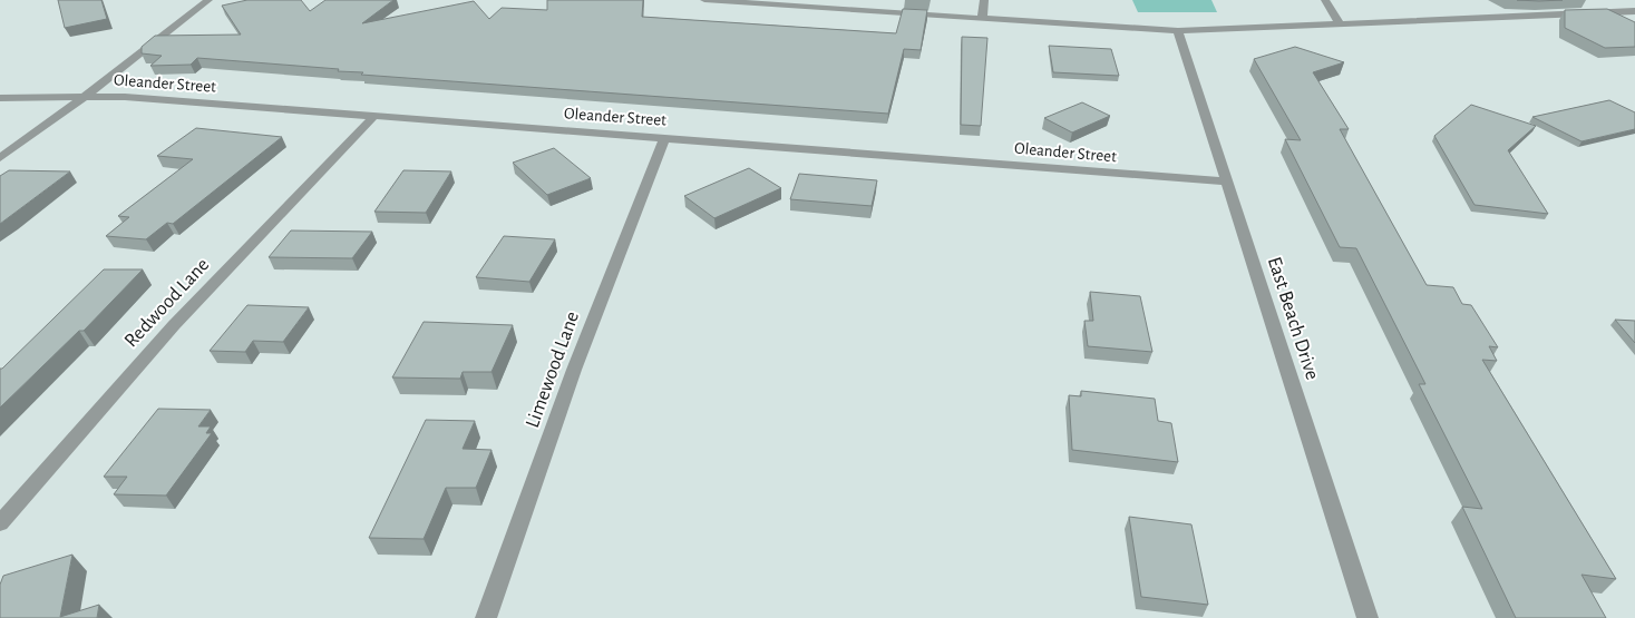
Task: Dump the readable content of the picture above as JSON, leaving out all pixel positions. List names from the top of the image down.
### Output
{
  "streets": {
    "street": [
      "Oleander Street",
      "Redwood Lane",
      "East Beach Drive",
      "Limewood Lane"
    ]
  },
  "crossings": [
    ["Oleander Street", "Redwood Lane"],
    ["Oleander Street", "East Beach Drive"],
    ["Oleander Street", "Limewood Lane"]
  ]
}
